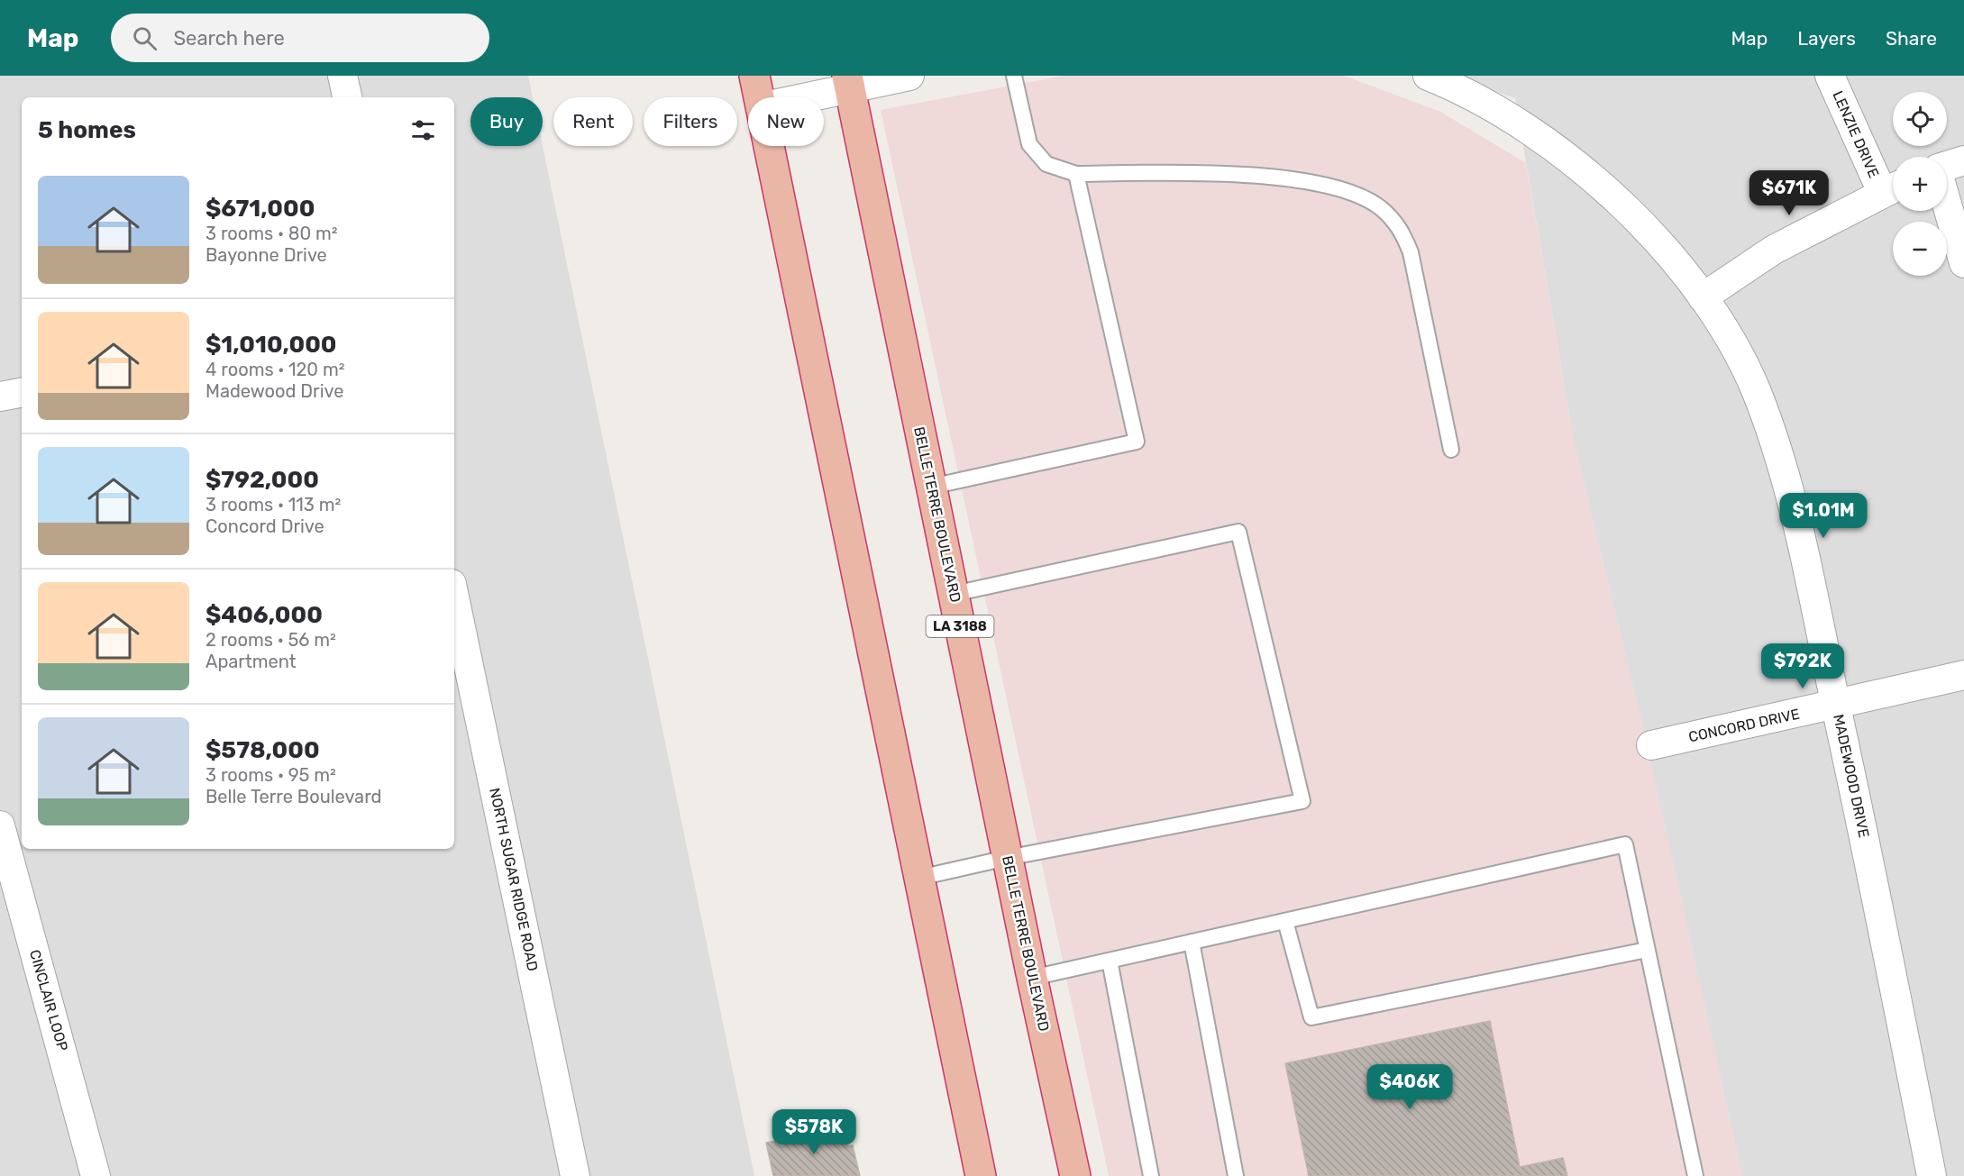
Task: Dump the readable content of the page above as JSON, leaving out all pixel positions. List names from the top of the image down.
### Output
{
  "streets": {
    "highway": ["BELLE TERRE BOULEVARD", "LA 3188"],
    "street": [
      "LENZIE DRIVE",
      "CONCORD DRIVE",
      "MADEWOOD DRIVE",
      "NORTH SUGAR RIDGE ROAD",
      "CINCLAIR LOOP"
    ]
  },
  "crossings": [
    ["CONCORD DRIVE", "MADEWOOD DRIVE"]
  ],
  "page": {
    "header": "Map",
    "search": "Search here",
    "nav": ["Map", "Layers", "Share"],
    "map_buttons": ["+", "−"],
    "chip": [
      "Buy",
      "Rent",
      "Filters",
      "New"
    ],
    "heading": "5 homes",
    "list": [
      {
        "name": "$671,000",
        "note": "3 rooms · 80 m² · Bayonne Drive"
      },
      {
        "name": "$1,010,000",
        "note": "4 rooms · 120 m² · Madewood Drive"
      },
      {
        "name": "$792,000",
        "note": "3 rooms · 113 m² · Concord Drive"
      },
      {
        "name": "$406,000",
        "note": "2 rooms · 56 m² · Apartment"
      },
      {
        "name": "$578,000",
        "note": "3 rooms · 95 m² · Belle Terre Boulevard"
      }
    ],
    "price": [
      "$671K",
      "$1.01M",
      "$792K",
      "$406K",
      "$578K"
    ]
  }
}
